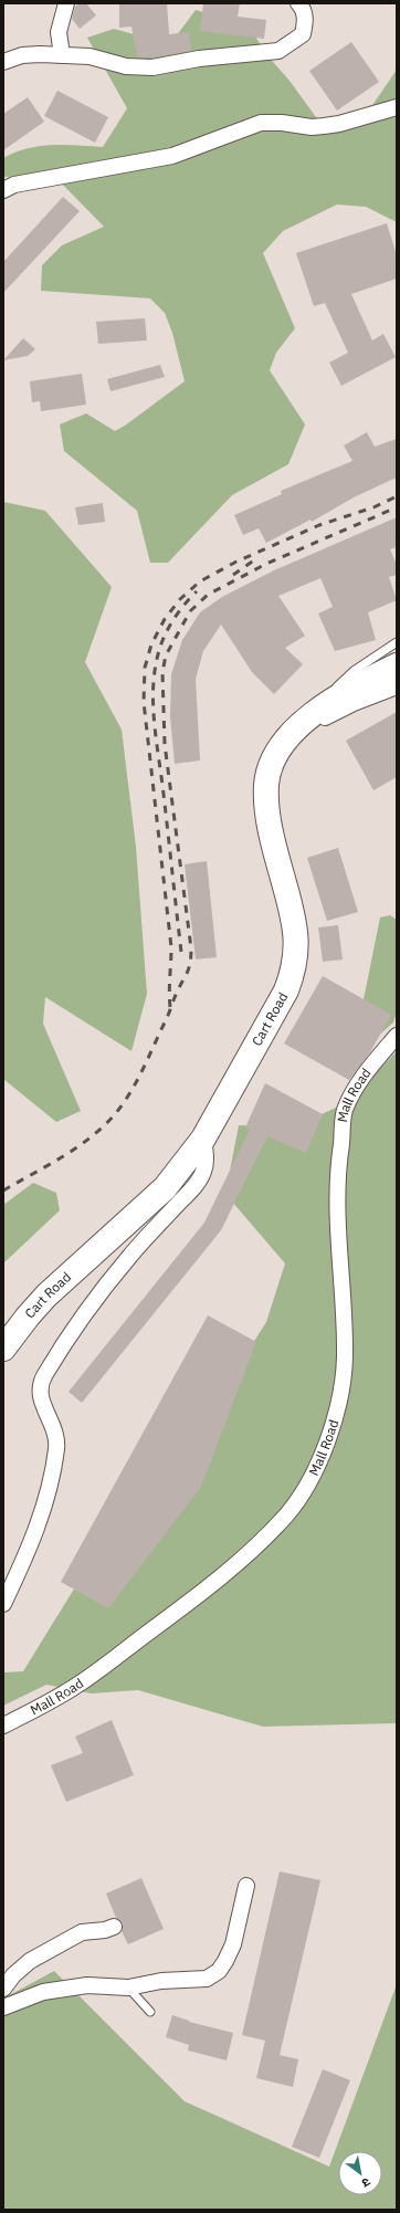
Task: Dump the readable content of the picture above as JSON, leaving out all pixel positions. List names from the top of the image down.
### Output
{
  "streets": {
    "main road": ["Cart Road"],
    "street": ["Mall Road"]
  },
  "north": "bottom right"
}
